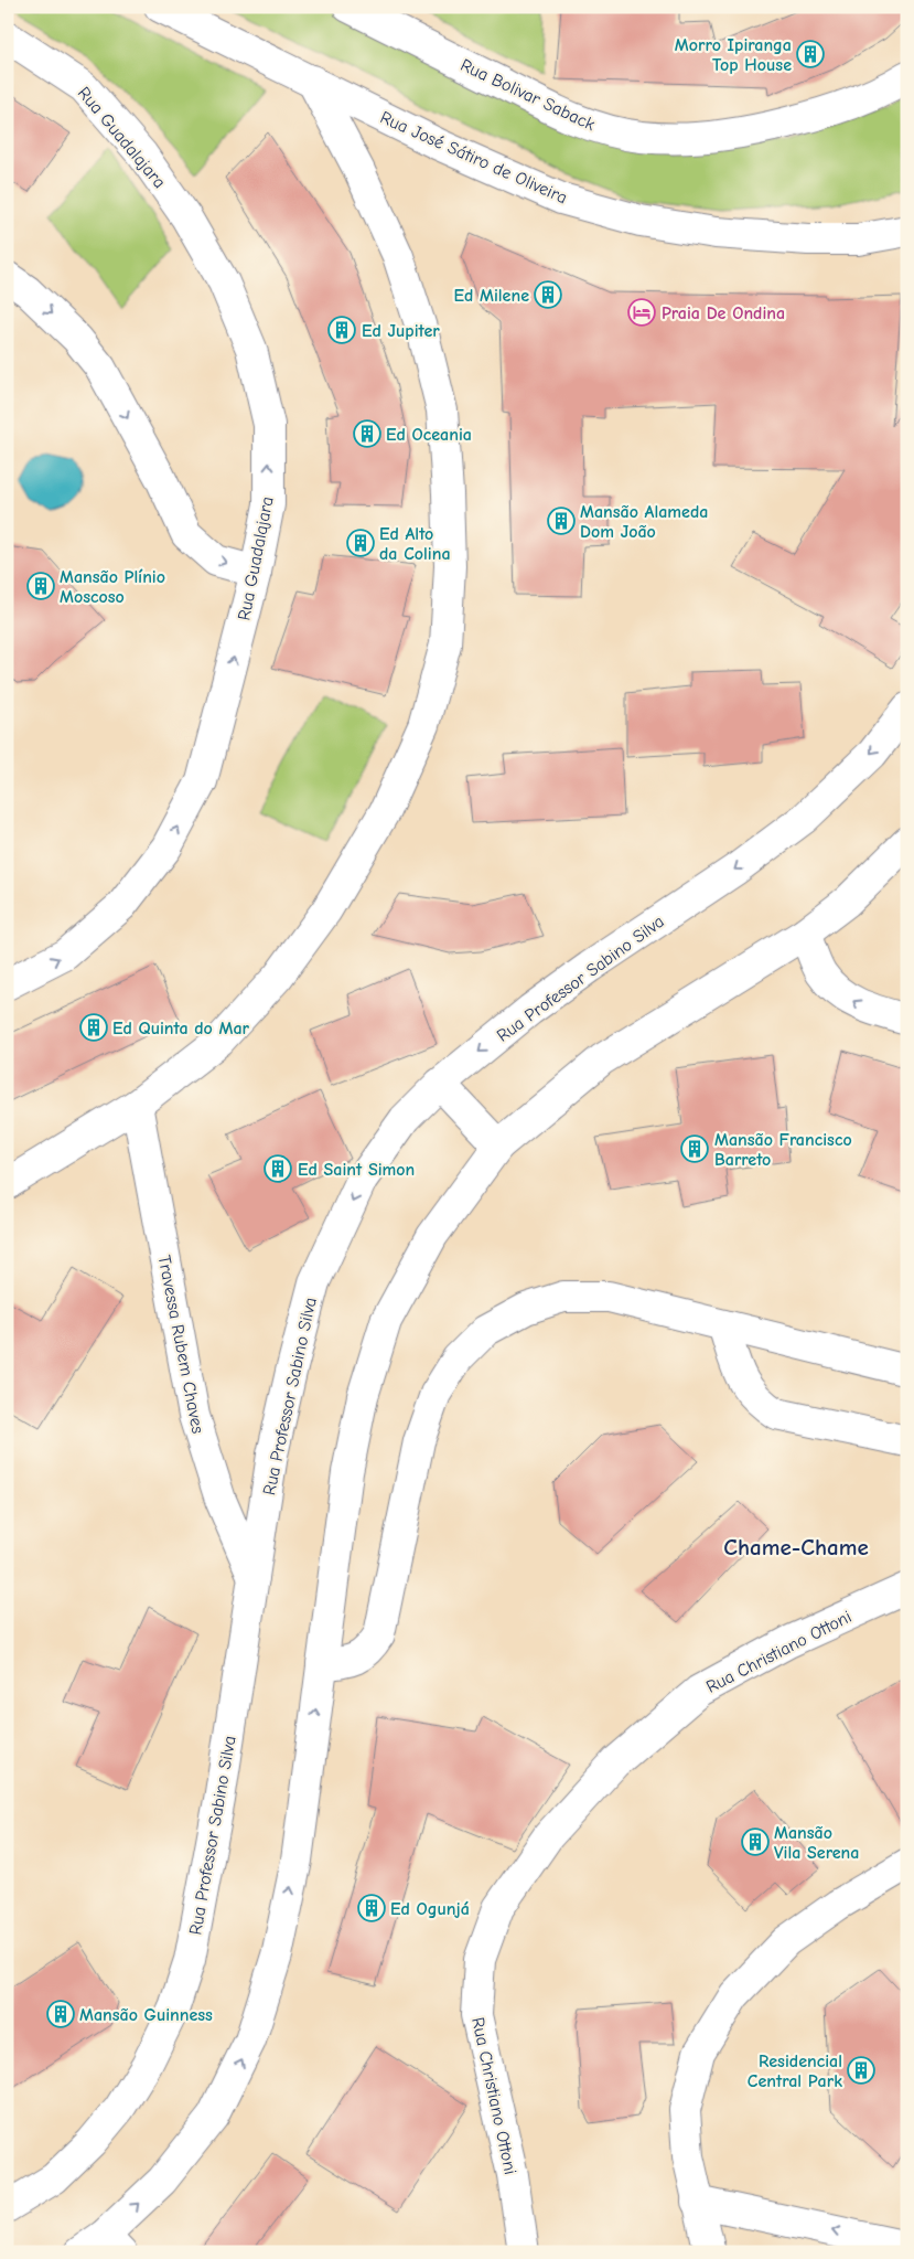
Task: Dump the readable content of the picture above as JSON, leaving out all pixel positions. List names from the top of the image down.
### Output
{
  "streets": {
    "street": [
      "Rua Bolivar Saback",
      "Rua Guadalajara",
      "Rua José Sátiro de Oliveira",
      "Rua Professor Sabino Silva",
      "Travessa Rubem Chaves",
      "Rua Christiano Ottoni"
    ]
  },
  "crossings": [
    ["Rua Professor Sabino Silva", "Travessa Rubem Chaves"]
  ],
  "one_way": ["Rua Guadalajara"],
  "districts": ["Chame-Chame"],
  "places": {
    "building": [
      "Morro Ipiranga Top House",
      "Ed Milene",
      "Ed Jupiter",
      "Ed Oceania",
      "Mansão Alameda Dom João",
      "Ed Alto da Colina",
      "Mansão Plínio Moscoso",
      "Ed Quinta do Mar",
      "Mansão Francisco Barreto",
      "Ed Saint Simon",
      "Mansão Vila Serena",
      "Ed Ogunjá",
      "Mansão Guinness",
      "Residencial Central Park"
    ],
    "hotel": ["Praia De Ondina"]
  }
}
